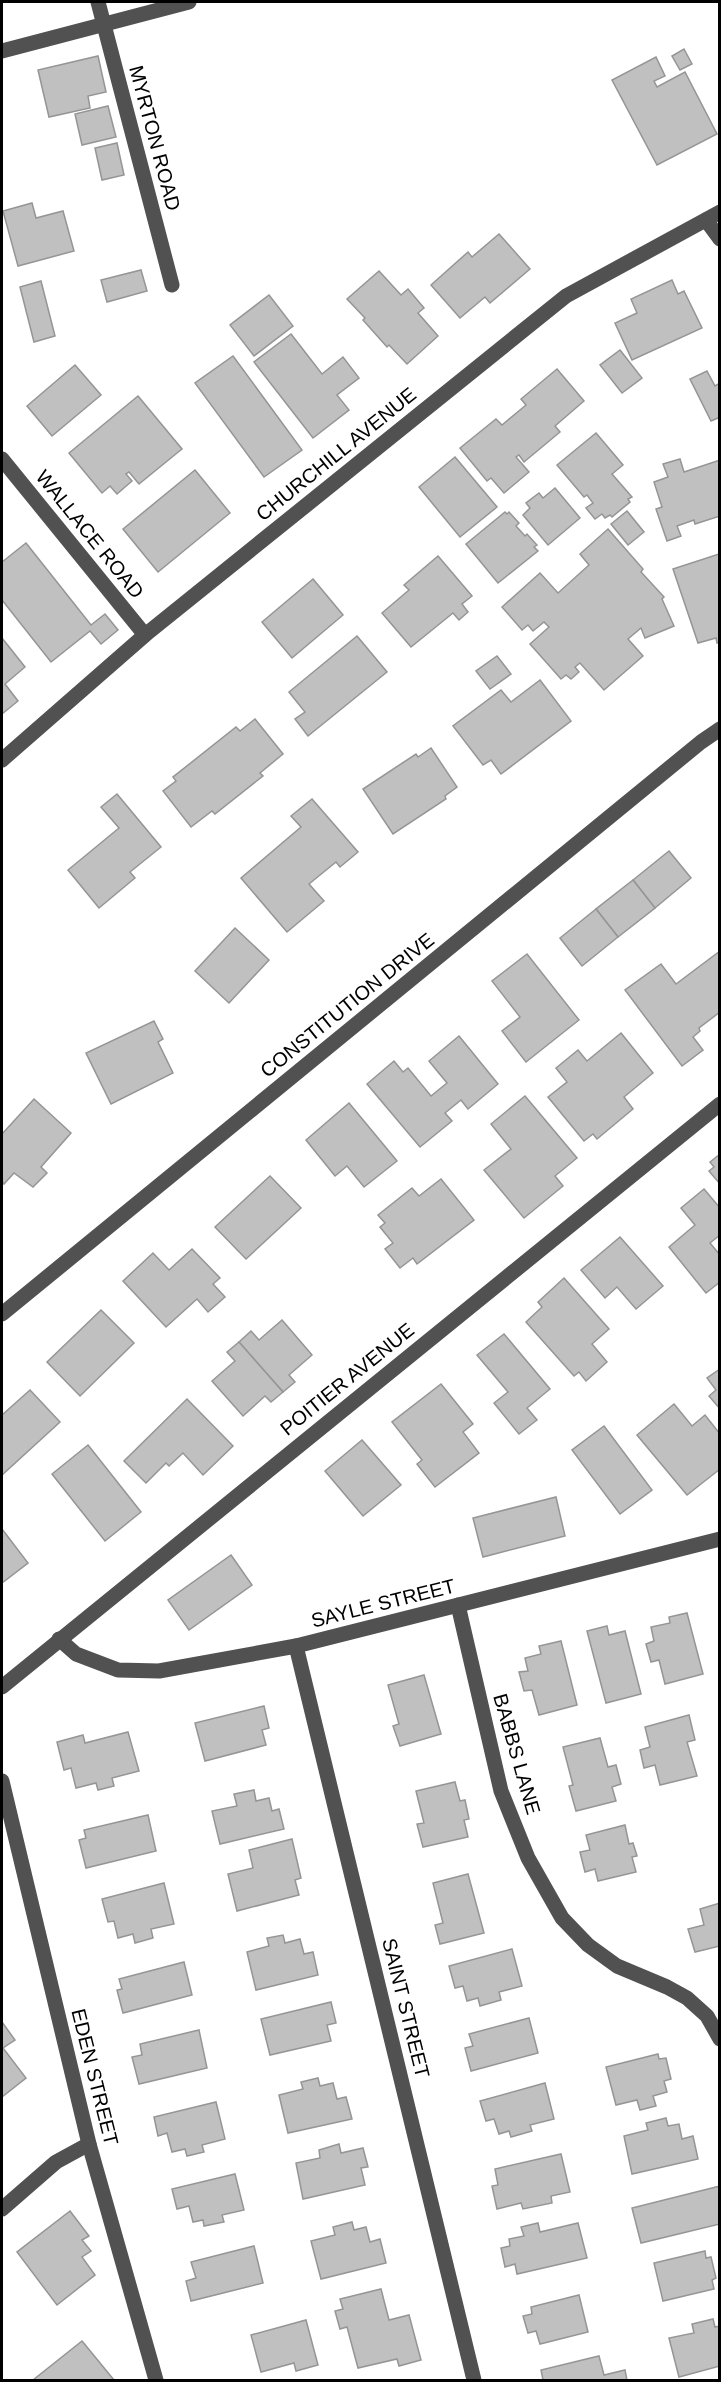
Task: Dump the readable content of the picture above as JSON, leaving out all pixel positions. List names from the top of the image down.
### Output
{
  "streets": {
    "street": [
      "MYRTON ROAD",
      "CHURCHILL AVENUE",
      "WALLACE ROAD",
      "CONSTITUTION DRIVE",
      "POITIER AVENUE",
      "SAYLE STREET",
      "BABBS LANE",
      "SAINT STREET",
      "EDEN STREET"
    ]
  },
  "crossings": [
    ["CHURCHILL AVENUE", "WALLACE ROAD"],
    ["POITIER AVENUE", "SAYLE STREET"],
    ["SAYLE STREET", "BABBS LANE"],
    ["SAYLE STREET", "SAINT STREET"]
  ]
}
